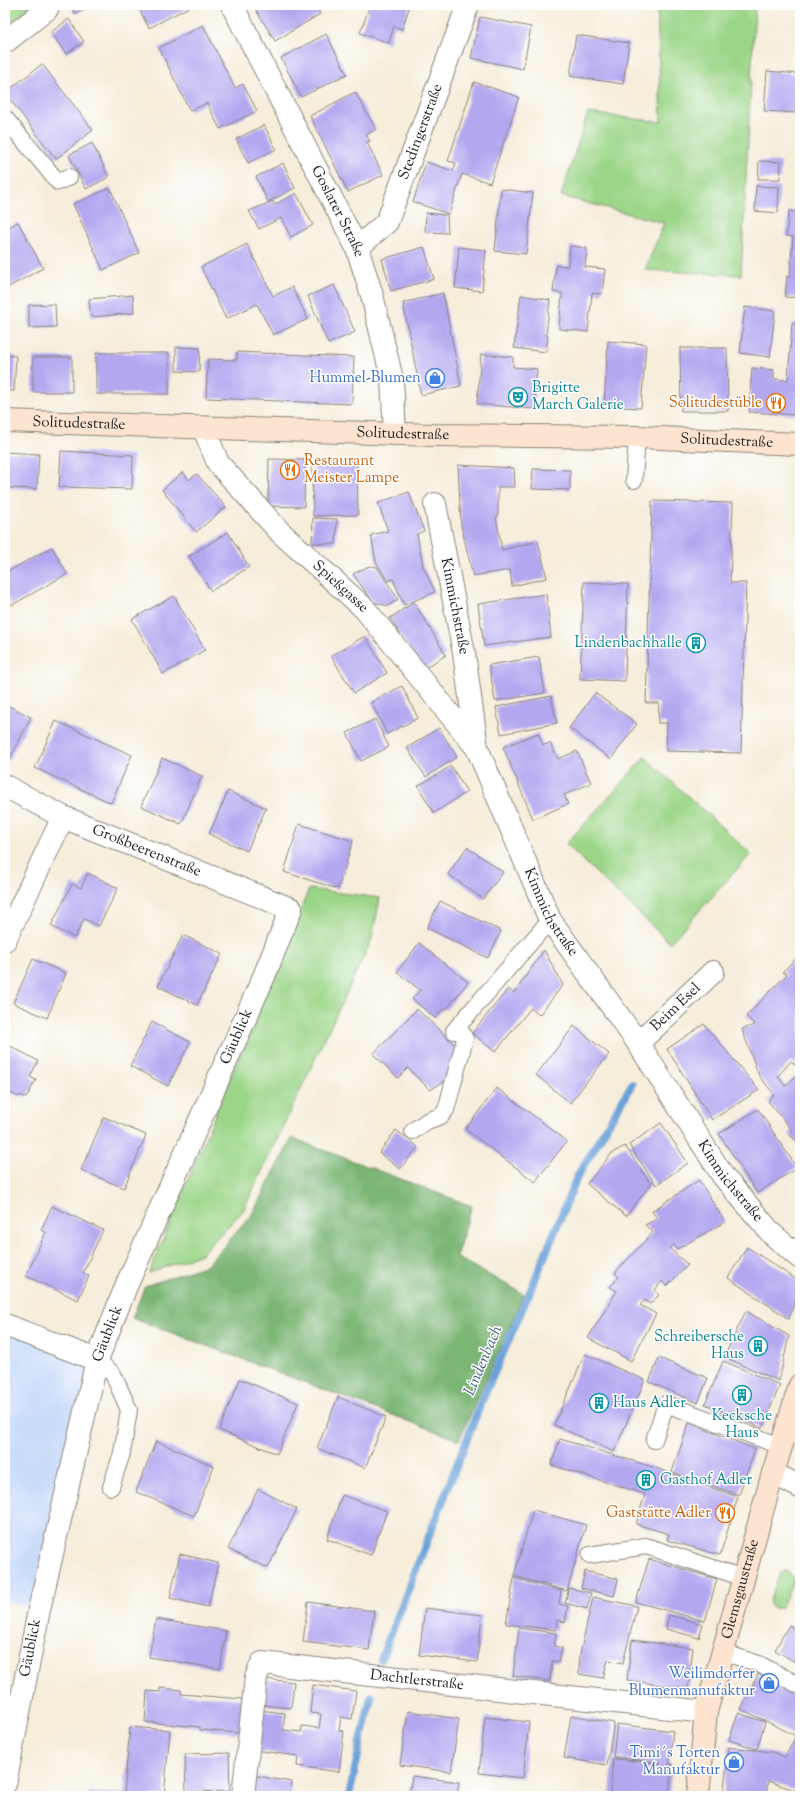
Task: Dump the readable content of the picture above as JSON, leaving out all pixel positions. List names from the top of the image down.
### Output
{
  "streets": {
    "main road": ["Solitudestraße", "Glemsgaustraße"],
    "street": [
      "Stedingerstraße",
      "Goslarer Straße",
      "Spießgasse",
      "Kimmichstraße",
      "Großbeerenstraße",
      "Beim Esel",
      "Gäublick",
      "Dachtlerstraße"
    ]
  },
  "crossings": [
    ["Stedingerstraße", "Goslarer Straße"],
    ["Goslarer Straße", "Solitudestraße"],
    ["Solitudestraße", "Spießgasse"],
    ["Spießgasse", "Kimmichstraße"],
    ["Kimmichstraße", "Beim Esel"],
    ["Großbeerenstraße", "Gäublick"],
    ["Glemsgaustraße", "Dachtlerstraße"]
  ],
  "water": ["Lindenbach"],
  "places": {
    "shop": ["Hummel-Blumen", "Weilimdorfer Blumenmanufaktur", "Timi´s Torten Manufaktur"],
    "theatre": ["Brigitte March Galerie"],
    "restaurant": ["Solitudestüble", "Restaurant Meister Lampe", "Gaststätte Adler"],
    "building": [
      "Lindenbachhalle",
      "Schreibersche Haus",
      "Kecksche Haus",
      "Haus Adler",
      "Gasthof Adler"
    ]
  }
}
